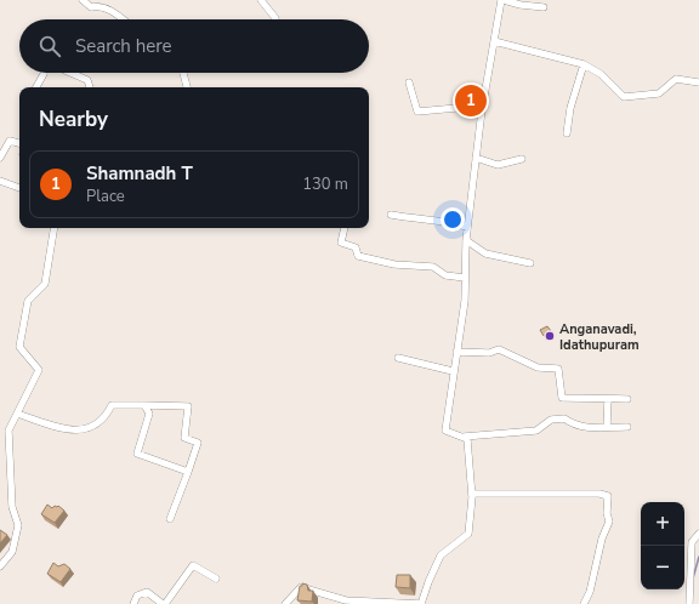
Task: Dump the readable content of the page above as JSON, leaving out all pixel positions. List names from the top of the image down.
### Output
{
  "places": ["Anganavadi, Idathupuram"],
  "page": {
    "search": "Search here",
    "pins": "1",
    "heading": "Nearby",
    "list": [
      {
        "mark": "1",
        "name": "Shamnadh T",
        "note": "Place",
        "value": "130 m"
      }
    ],
    "map_buttons": ["+", "−"]
  }
}
